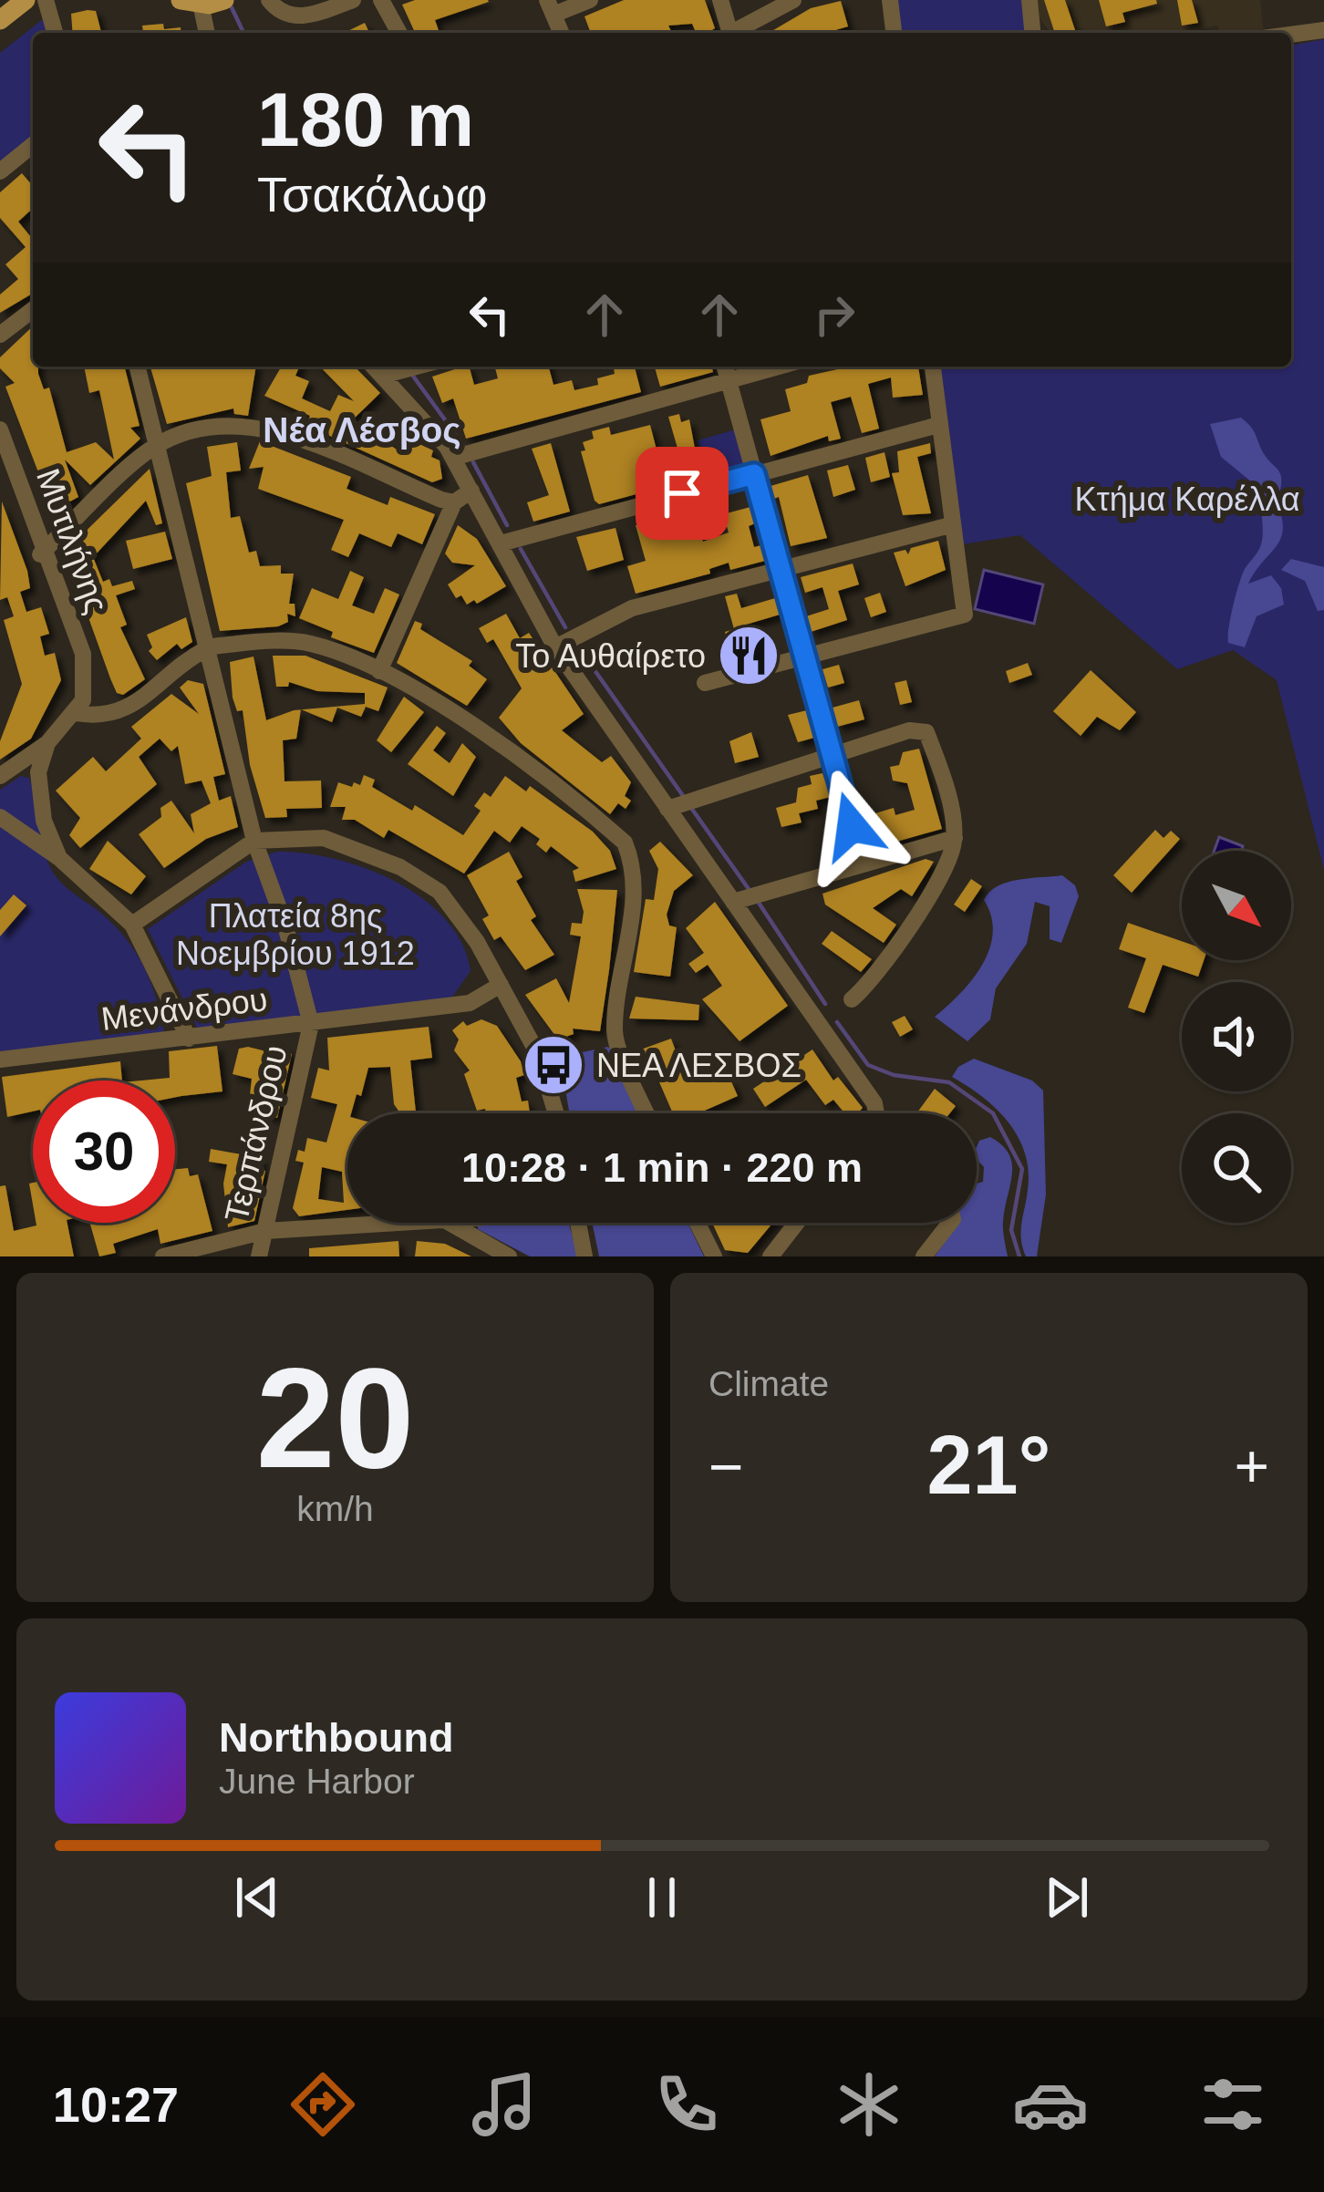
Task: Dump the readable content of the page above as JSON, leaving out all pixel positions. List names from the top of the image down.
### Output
{
  "streets": {
    "street": ["Μυτιλήνης", "Μενάνδρου", "Τερπάνδρου"]
  },
  "crossings": [
    ["Μενάνδρου", "Τερπάνδρου"]
  ],
  "districts": ["Νέα Λέσβος"],
  "parks": ["Κτήμα Καρέλλα", "Πλατεία 8ης Νοεμβρίου 1912"],
  "places": {
    "restaurant": ["Το Αυθαίρετο"],
    "bus stop": ["ΝΕΑ ΛΕΣΒΟΣ"]
  },
  "north": "bottom right",
  "page": {
    "turn": ["180 m", "Τσακάλωφ"],
    "limit": "30",
    "trip": "10:28 · 1 min · 220 m",
    "tile": [
      ["20", "km/h"],
      "Climate"
    ],
    "heat": ["−", "21°", "+"],
    "song": ["Northbound", "June Harbor"],
    "tabs": "10:27"
  }
}
